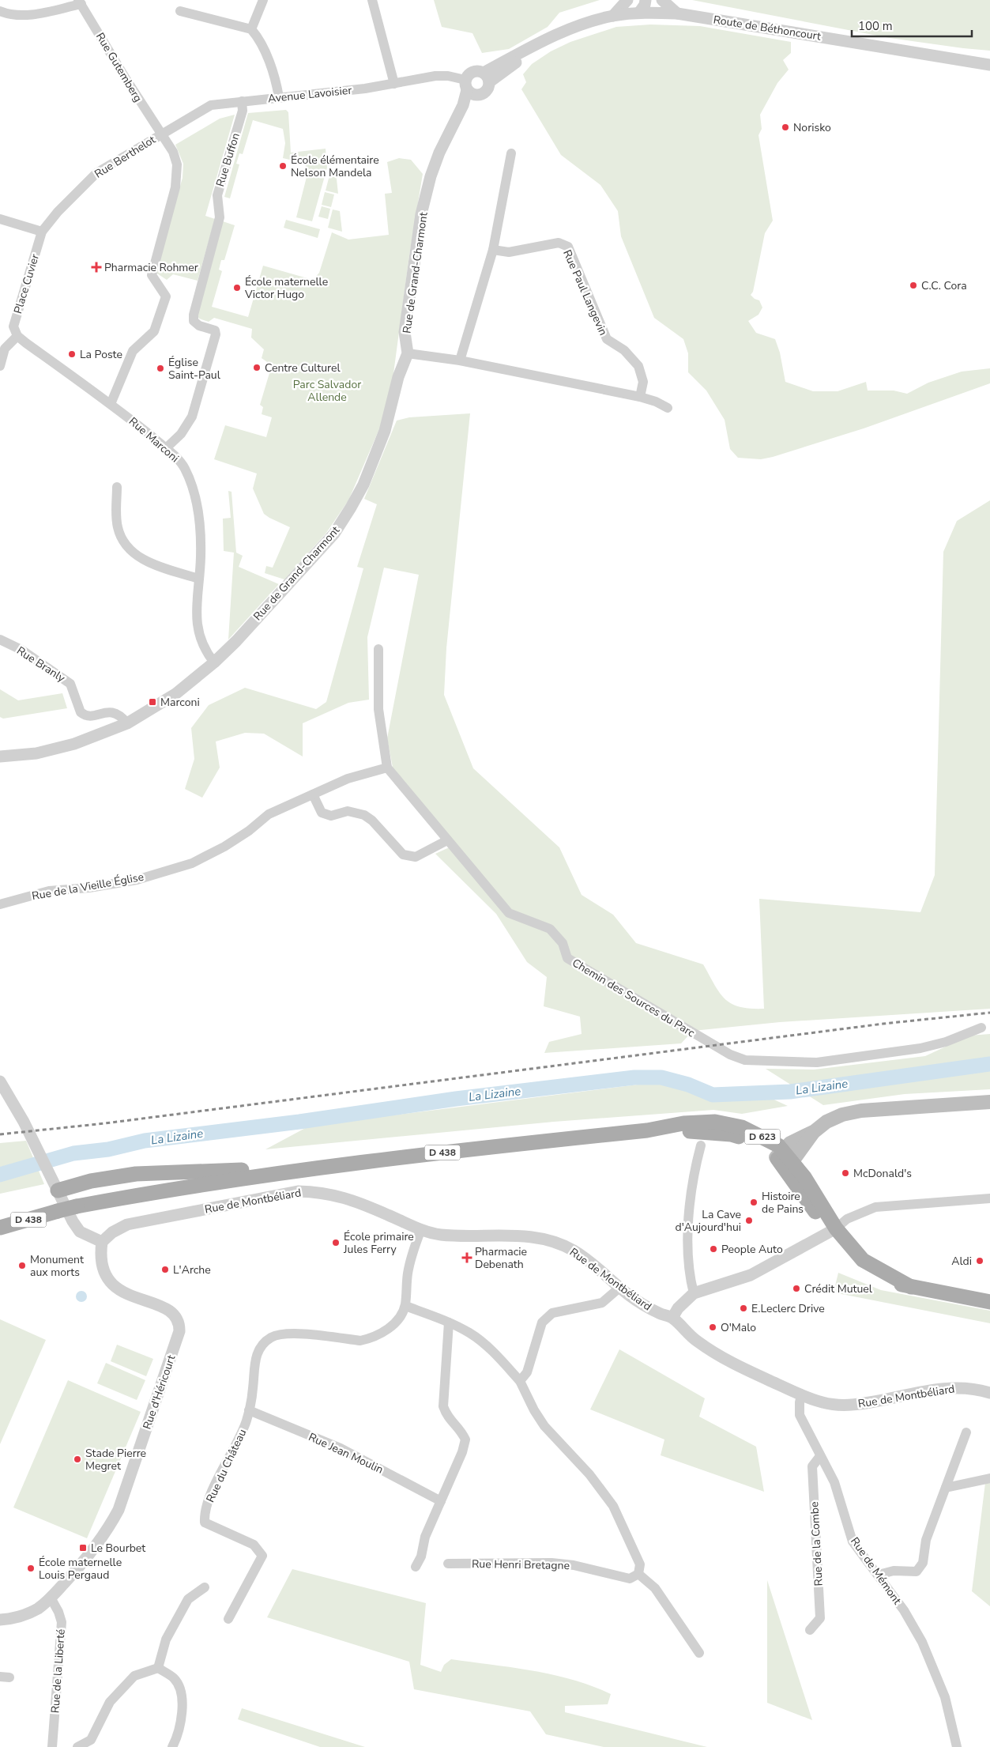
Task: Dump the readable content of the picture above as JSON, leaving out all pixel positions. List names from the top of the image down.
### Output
{
  "streets": {
    "main road": ["D 623", "D 438"],
    "street": [
      "Route de Béthoncourt",
      "Rue Gutemberg",
      "Avenue Lavoisier",
      "Rue Berthelot",
      "Rue Buffon",
      "Rue de Grand-Charmont",
      "Place Cuvier",
      "Rue Paul Langevin",
      "Rue Marconi",
      "Rue Branly",
      "Rue de la Vieille Église",
      "Chemin des Sources du Parc",
      "Rue de Montbéliard",
      "Rue d'Héricourt",
      "Rue Jean Moulin",
      "Rue du Château",
      "Rue de la Combe",
      "Rue Henri Bretagne",
      "Rue de Mémont",
      "Rue de la Liberté"
    ]
  },
  "crossings": [
    ["Route de Béthoncourt", "Avenue Lavoisier"],
    ["Route de Béthoncourt", "Rue de Grand-Charmont"],
    ["Rue Gutemberg", "Avenue Lavoisier"],
    ["Rue Gutemberg", "Rue Berthelot"],
    ["Rue Gutemberg", "Rue Marconi"],
    ["Avenue Lavoisier", "Rue Berthelot"],
    ["Avenue Lavoisier", "Rue Buffon"],
    ["Avenue Lavoisier", "Rue de Grand-Charmont"],
    ["Rue Berthelot", "Place Cuvier"],
    ["Rue Buffon", "Rue Marconi"],
    ["Rue de Grand-Charmont", "Rue Marconi"],
    ["Rue de Grand-Charmont", "Rue Branly"],
    ["Place Cuvier", "Rue Marconi"],
    ["Rue de la Vieille Église", "Chemin des Sources du Parc"],
    ["D 623", "D 438"],
    ["Rue de Montbéliard", "Rue d'Héricourt"],
    ["Rue de Montbéliard", "Rue du Château"],
    ["Rue de Montbéliard", "Rue de Mémont"],
    ["Rue d'Héricourt", "Rue de la Liberté"],
    ["Rue Jean Moulin", "Rue du Château"],
    ["Rue de la Combe", "Rue de Mémont"]
  ],
  "water": ["La Lizaine"],
  "parks": ["Parc Salvador Allende"],
  "places": {
    "other": [
      "Norisko",
      "École élémentaire Nelson Mandela",
      "C.C. Cora",
      "École maternelle Victor Hugo",
      "La Poste",
      "Centre Culturel",
      "Église Saint-Paul",
      "McDonald's",
      "Histoire de Pains",
      "La Cave d'Aujourd'hui",
      "École primaire Jules Ferry",
      "People Auto",
      "Aldi",
      "Monument aux morts",
      "L'Arche",
      "Crédit Mutuel",
      "E.Leclerc Drive",
      "O'Malo",
      "Stade Pierre Megret",
      "École maternelle Louis Pergaud"
    ],
    "health": ["Pharmacie Rohmer", "Pharmacie Debenath"],
    "transit": ["Marconi", "Le Bourbet"]
  },
  "scale_bar": "100 m"
}
